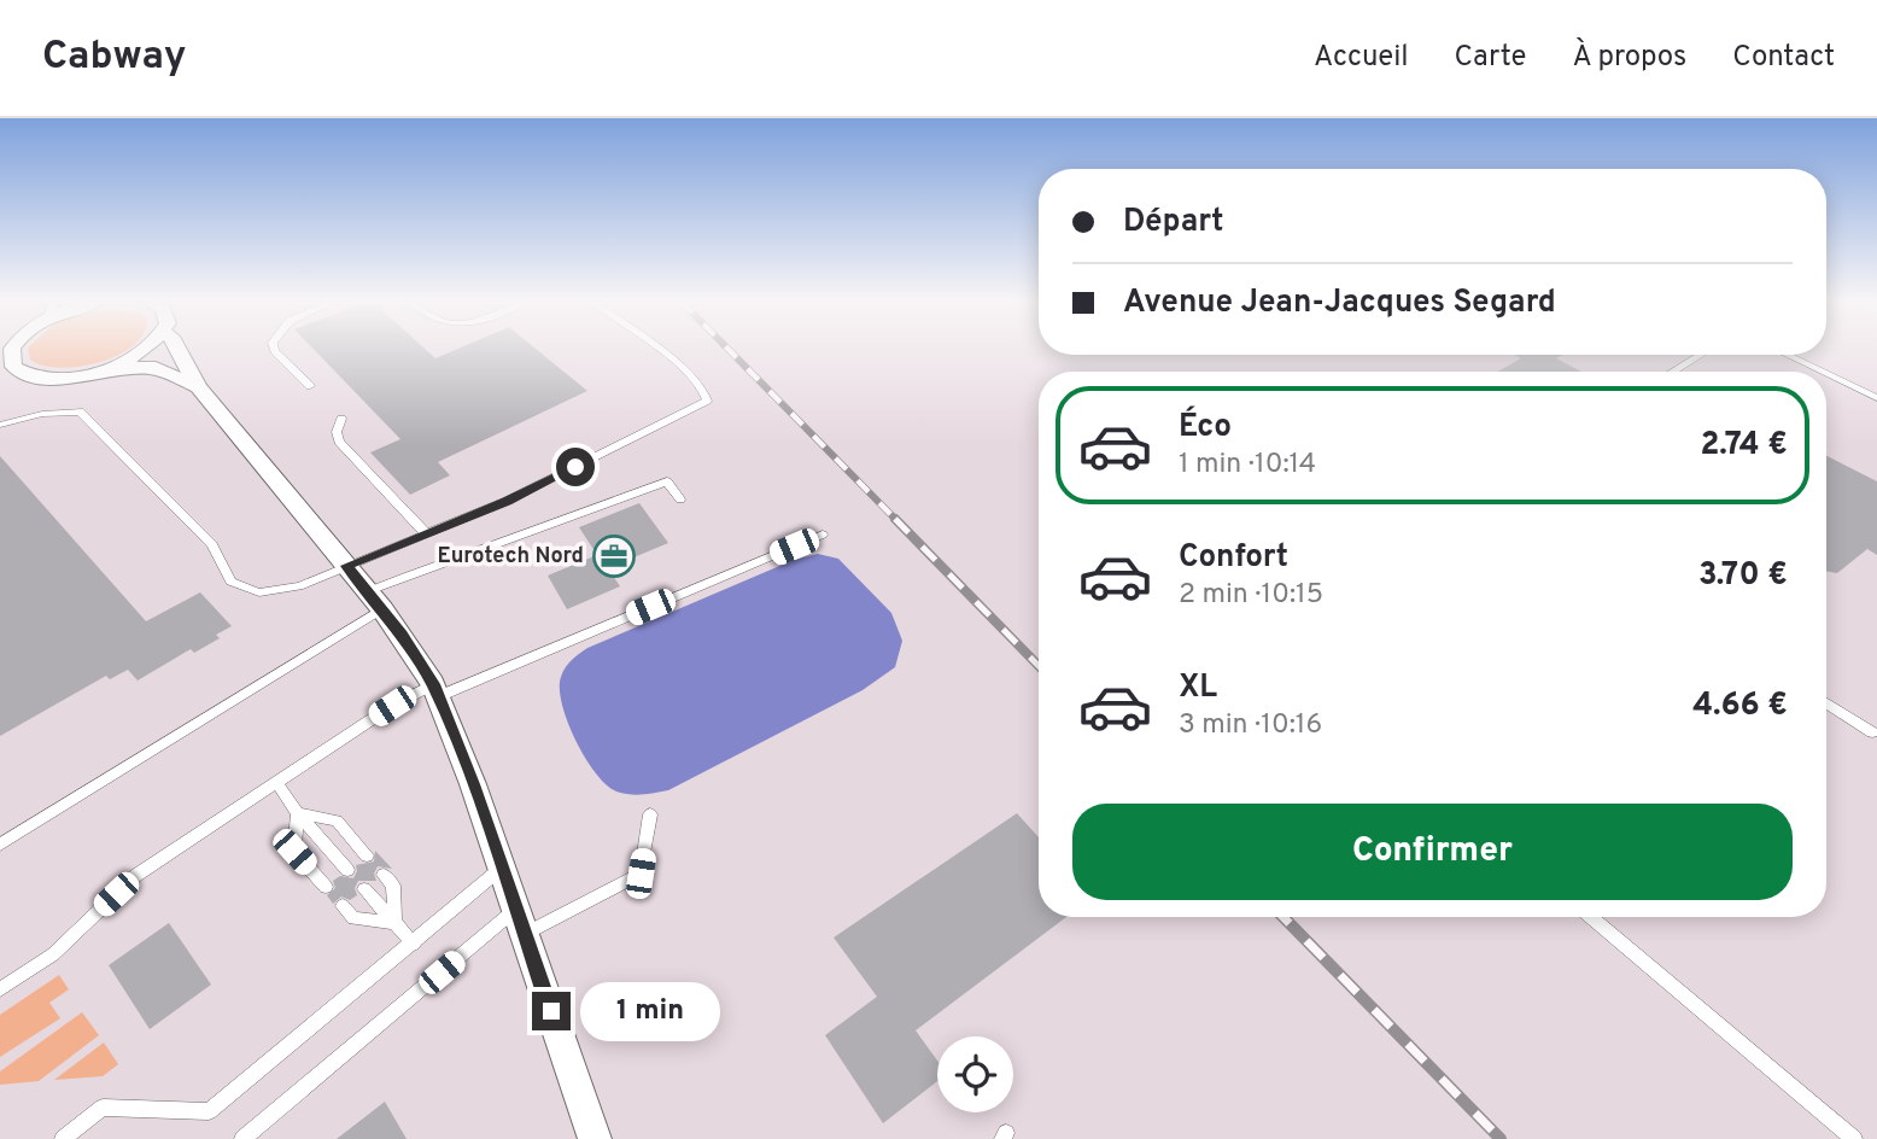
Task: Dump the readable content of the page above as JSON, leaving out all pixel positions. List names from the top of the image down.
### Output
{
  "places": {
    "office": ["Eurotech Nord"]
  },
  "page": {
    "header": "Cabway",
    "nav": [
      "Accueil",
      "Carte",
      "À propos",
      "Contact"
    ],
    "banner": ["Départ", "Avenue Jean-Jacques Segard"],
    "list": [
      {
        "name": "Éco",
        "note": "1 min · 10:14",
        "value": "2.74 €"
      },
      {
        "name": "Confort",
        "note": "2 min · 10:15",
        "value": "3.70 €"
      },
      {
        "name": "XL",
        "note": "3 min · 10:16",
        "value": "4.66 €"
      }
    ],
    "buttons": "Confirmer",
    "bubble": "1 min"
  }
}
